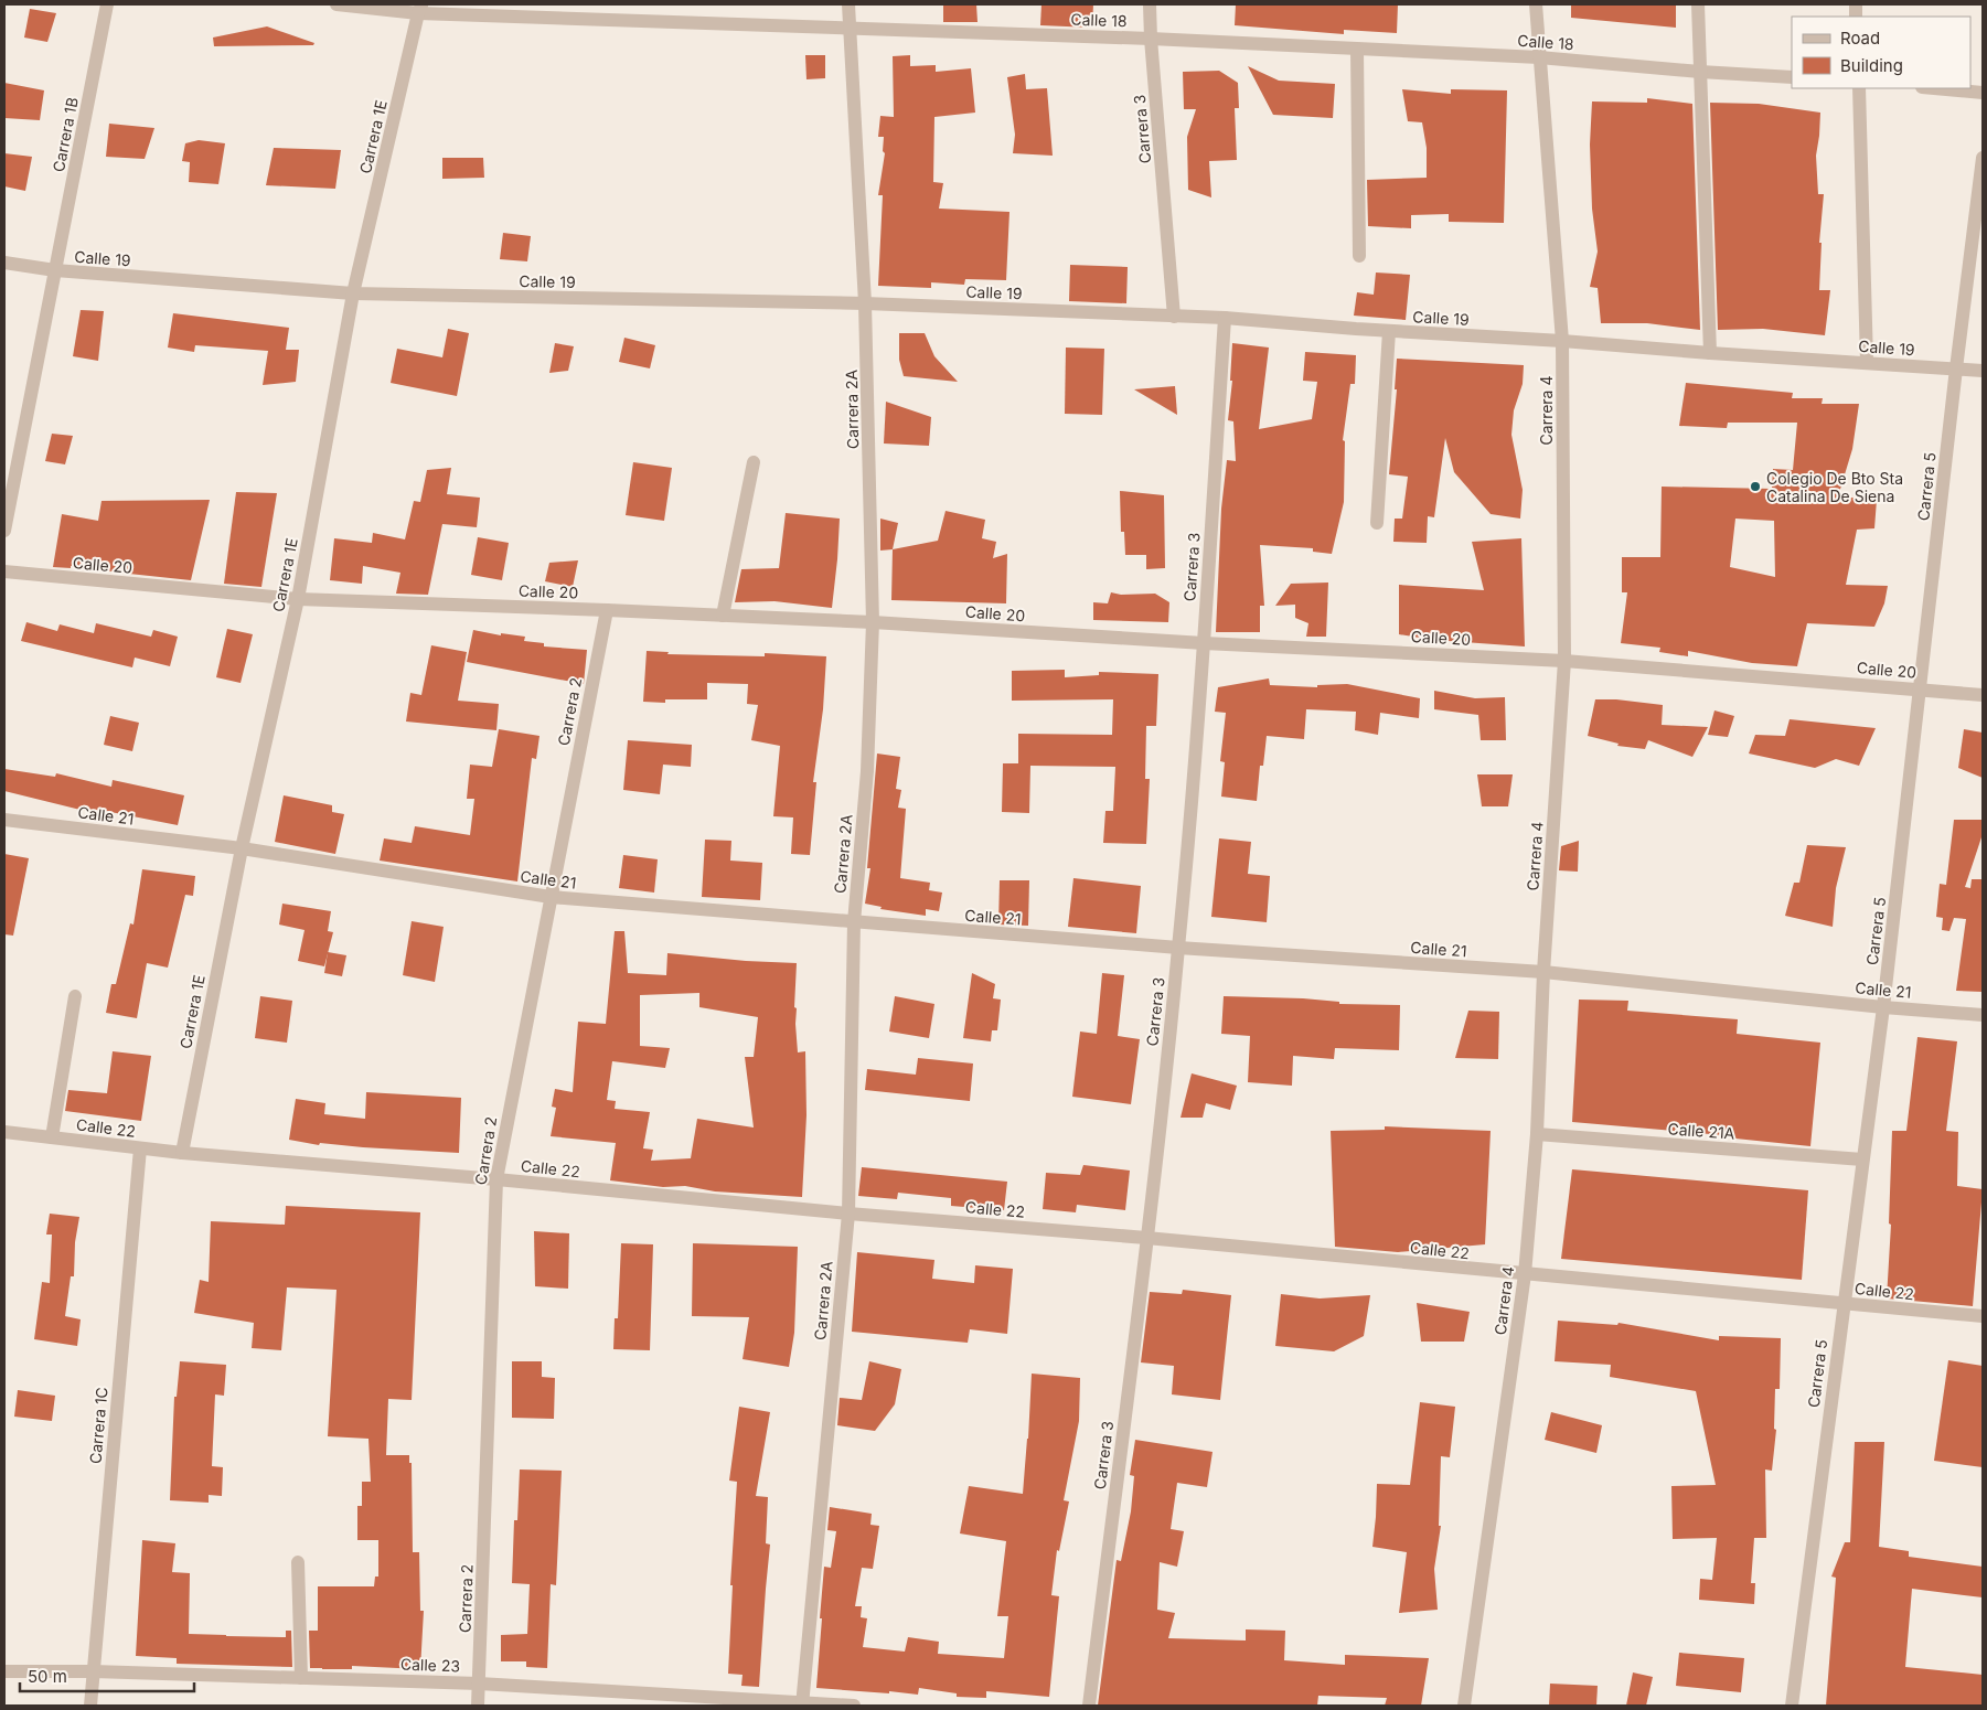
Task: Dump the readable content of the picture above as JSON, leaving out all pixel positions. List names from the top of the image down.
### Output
{
  "streets": {
    "street": [
      "Calle 18",
      "Carrera 3",
      "Carrera 1B",
      "Carrera 1E",
      "Calle 19",
      "Carrera 2A",
      "Carrera 4",
      "Carrera 5",
      "Calle 20",
      "Carrera 2",
      "Calle 21",
      "Calle 22",
      "Calle 21A",
      "Carrera 1C",
      "Calle 23"
    ]
  },
  "crossings": [
    ["Calle 18", "Carrera 3"],
    ["Calle 18", "Carrera 1E"],
    ["Calle 18", "Carrera 2A"],
    ["Calle 18", "Carrera 4"],
    ["Carrera 3", "Calle 19"],
    ["Carrera 3", "Calle 20"],
    ["Carrera 3", "Calle 21"],
    ["Carrera 3", "Calle 22"],
    ["Carrera 1B", "Calle 19"],
    ["Carrera 1E", "Calle 19"],
    ["Carrera 1E", "Calle 20"],
    ["Carrera 1E", "Calle 21"],
    ["Carrera 1E", "Calle 22"],
    ["Calle 19", "Carrera 2A"],
    ["Calle 19", "Carrera 4"],
    ["Calle 19", "Carrera 5"],
    ["Carrera 2A", "Calle 20"],
    ["Carrera 2A", "Calle 21"],
    ["Carrera 2A", "Calle 22"],
    ["Carrera 2A", "Calle 23"],
    ["Carrera 4", "Calle 20"],
    ["Carrera 4", "Calle 21"],
    ["Carrera 4", "Calle 22"],
    ["Carrera 4", "Calle 21A"],
    ["Carrera 5", "Calle 20"],
    ["Carrera 5", "Calle 21"],
    ["Carrera 5", "Calle 22"],
    ["Carrera 5", "Calle 21A"],
    ["Calle 20", "Carrera 2"],
    ["Carrera 2", "Calle 21"],
    ["Carrera 2", "Calle 22"],
    ["Carrera 2", "Calle 23"],
    ["Calle 22", "Carrera 1C"],
    ["Carrera 1C", "Calle 23"]
  ],
  "places": ["Colegio De Bto Sta Catalina De Siena"],
  "legend": ["Road", "Building"],
  "scale_bar": "50 m"
}
